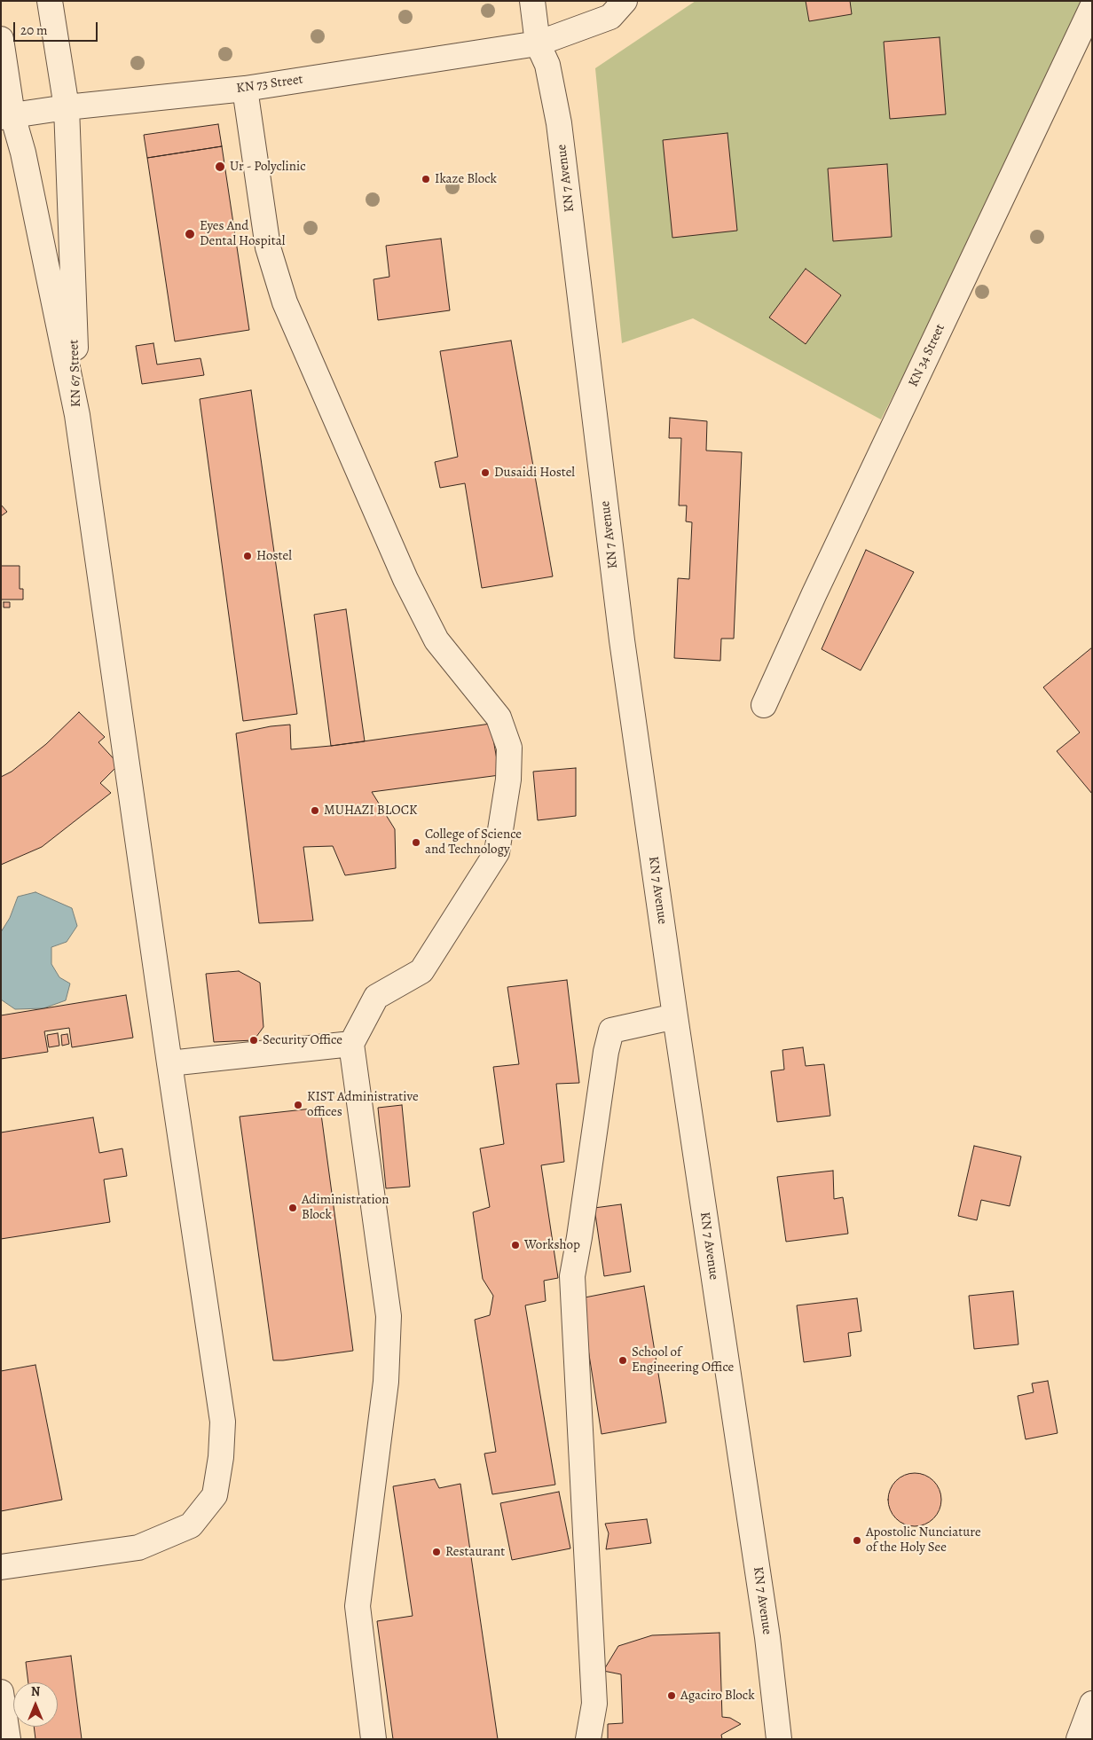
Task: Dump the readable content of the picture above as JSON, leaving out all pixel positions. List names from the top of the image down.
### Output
{
  "streets": {
    "street": [
      "KN 73 Street",
      "KN 7 Avenue",
      "KN 34 Street",
      "KN 67 Street"
    ]
  },
  "crossings": [
    ["KN 73 Street", "KN 7 Avenue"],
    ["KN 73 Street", "KN 67 Street"]
  ],
  "places": [
    "Ur - Polyclinic",
    "Ikaze Block",
    "Eyes And Dental Hospital",
    "Dusaidi Hostel",
    "Hostel",
    "MUHAZI BLOCK",
    "College of Science and Technology",
    "Security Office",
    "KIST Administrative offices",
    "Adiministration Block",
    "Workshop",
    "School of Engineering Office",
    "Apostolic Nunciature of the Holy See",
    "Restaurant",
    "Agaciro Block"
  ],
  "scale_bar": "20 m",
  "north": "top"
}
